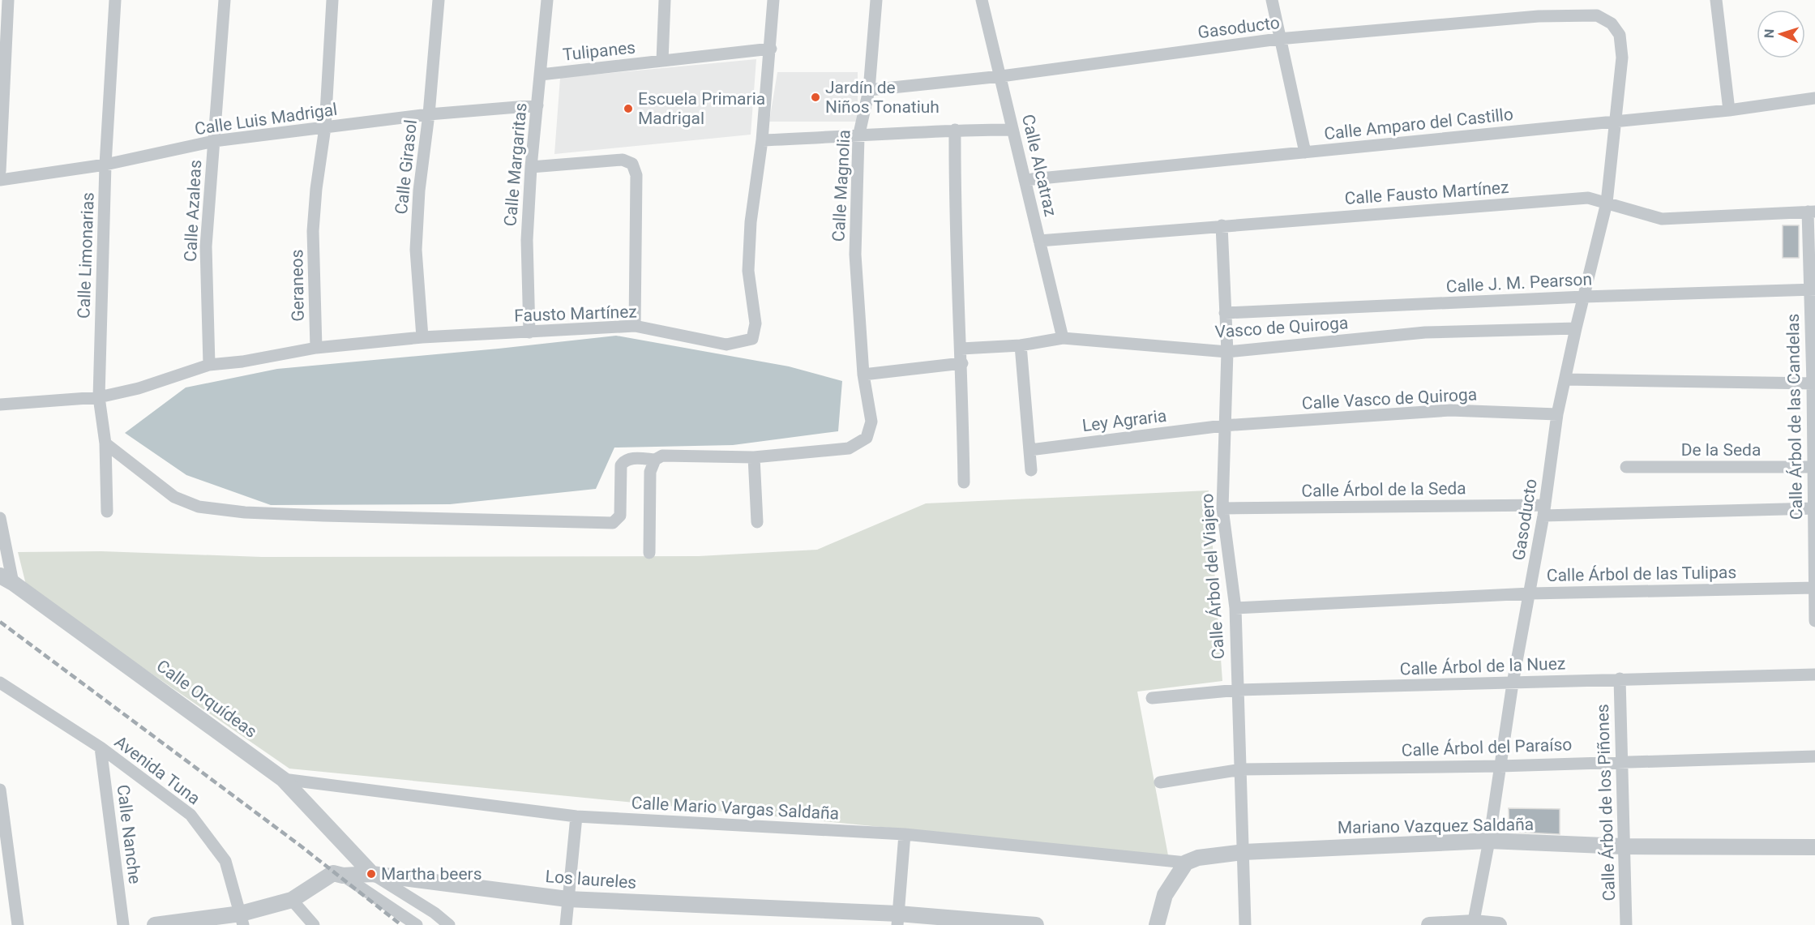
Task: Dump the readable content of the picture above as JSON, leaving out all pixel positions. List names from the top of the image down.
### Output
{
  "streets": {
    "street": [
      "Gasoducto",
      "Tulipanes",
      "Calle Luis Madrigal",
      "Calle Amparo del Castillo",
      "Calle Margaritas",
      "Calle Alcatraz",
      "Calle Girasol",
      "Calle Magnolia",
      "Calle Fausto Martínez",
      "Calle Azaleas",
      "Calle Limonarias",
      "Calle J. M. Pearson",
      "Geraneos",
      "Fausto Martínez",
      "Vasco de Quiroga",
      "Calle Vasco de Quiroga",
      "Calle Árbol de las Candelas",
      "Ley Agraria",
      "De la Seda",
      "Calle Árbol de la Seda",
      "Calle Árbol de las Tulipas",
      "Calle Árbol del Viajero",
      "Calle Árbol de la Nuez",
      "Calle Orquídeas",
      "Calle Árbol del Paraíso",
      "Avenida Tuna",
      "Calle Árbol de los Piñones",
      "Calle Mario Vargas Saldaña",
      "Mariano Vazquez Saldaña",
      "Calle Nanche",
      "Los laureles"
    ]
  },
  "crossings": [
    ["Gasoducto", "Calle Amparo del Castillo"],
    ["Gasoducto", "Calle Alcatraz"],
    ["Gasoducto", "Calle Magnolia"],
    ["Gasoducto", "Calle Fausto Martínez"],
    ["Gasoducto", "Calle J. M. Pearson"],
    ["Gasoducto", "Vasco de Quiroga"],
    ["Gasoducto", "Calle Vasco de Quiroga"],
    ["Gasoducto", "Calle Árbol de la Seda"],
    ["Gasoducto", "Calle Árbol de las Tulipas"],
    ["Gasoducto", "Calle Árbol de la Nuez"],
    ["Gasoducto", "Calle Árbol del Paraíso"],
    ["Gasoducto", "Mariano Vazquez Saldaña"],
    ["Tulipanes", "Calle Margaritas"],
    ["Calle Luis Madrigal", "Calle Margaritas"],
    ["Calle Luis Madrigal", "Calle Girasol"],
    ["Calle Luis Madrigal", "Calle Azaleas"],
    ["Calle Luis Madrigal", "Calle Limonarias"],
    ["Calle Luis Madrigal", "Geraneos"],
    ["Calle Amparo del Castillo", "Calle Alcatraz"],
    ["Calle Margaritas", "Fausto Martínez"],
    ["Calle Alcatraz", "Calle Fausto Martínez"],
    ["Calle Alcatraz", "Vasco de Quiroga"],
    ["Calle Girasol", "Fausto Martínez"],
    ["Calle Magnolia", "Calle Limonarias"],
    ["Calle Fausto Martínez", "Calle Árbol de las Candelas"],
    ["Calle Fausto Martínez", "Calle Árbol del Viajero"],
    ["Calle J. M. Pearson", "Calle Árbol de las Candelas"],
    ["Calle J. M. Pearson", "Calle Árbol del Viajero"],
    ["Geraneos", "Fausto Martínez"],
    ["Vasco de Quiroga", "Calle Árbol del Viajero"],
    ["Calle Vasco de Quiroga", "Ley Agraria"],
    ["Calle Vasco de Quiroga", "Calle Árbol del Viajero"],
    ["Calle Árbol de las Candelas", "De la Seda"],
    ["Calle Árbol de las Candelas", "Calle Árbol de la Seda"],
    ["Calle Árbol de las Candelas", "Calle Árbol de las Tulipas"],
    ["Ley Agraria", "Calle Árbol del Viajero"],
    ["Calle Árbol de la Seda", "Calle Árbol del Viajero"],
    ["Calle Árbol de las Tulipas", "Calle Árbol del Viajero"],
    ["Calle Árbol del Viajero", "Calle Árbol de la Nuez"],
    ["Calle Árbol del Viajero", "Calle Árbol del Paraíso"],
    ["Calle Árbol del Viajero", "Mariano Vazquez Saldaña"],
    ["Calle Árbol de la Nuez", "Calle Árbol de los Piñones"],
    ["Calle Orquídeas", "Calle Mario Vargas Saldaña"],
    ["Calle Orquídeas", "Los laureles"],
    ["Calle Árbol del Paraíso", "Calle Árbol de los Piñones"],
    ["Avenida Tuna", "Calle Nanche"],
    ["Avenida Tuna", "Los laureles"],
    ["Calle Árbol de los Piñones", "Mariano Vazquez Saldaña"],
    ["Calle Mario Vargas Saldaña", "Mariano Vazquez Saldaña"]
  ],
  "places": ["Jardín de Niños Tonatiuh", "Escuela Primaria Madrigal", "Martha beers"],
  "north": "left"
}
